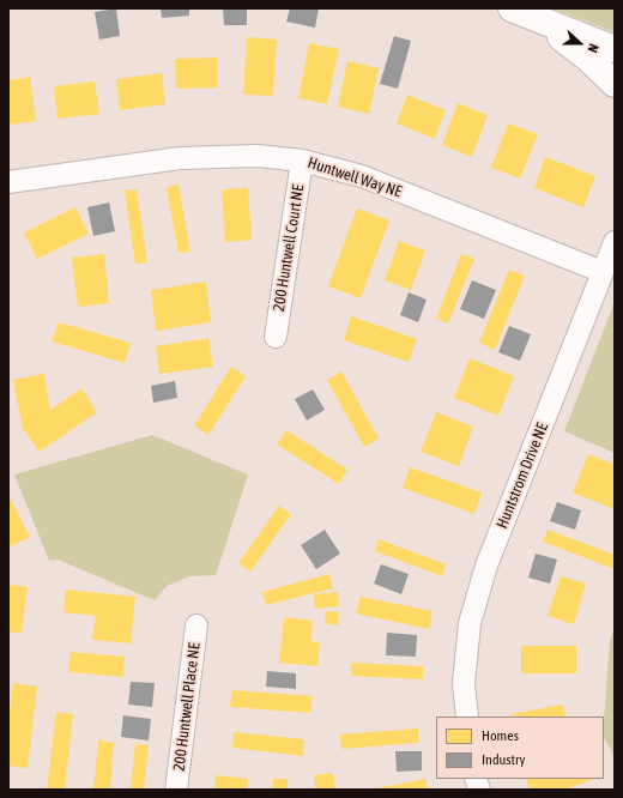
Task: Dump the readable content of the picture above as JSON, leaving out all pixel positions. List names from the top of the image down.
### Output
{
  "streets": {
    "street": [
      "Huntwell Way NE",
      "200 Huntwell Court NE",
      "Huntstrom Drive NE",
      "200 Huntwell Place NE"
    ]
  },
  "crossings": [
    ["Huntwell Way NE", "200 Huntwell Court NE"],
    ["Huntwell Way NE", "Huntstrom Drive NE"]
  ],
  "legend": ["Homes", "Industry"],
  "north": "right"
}
